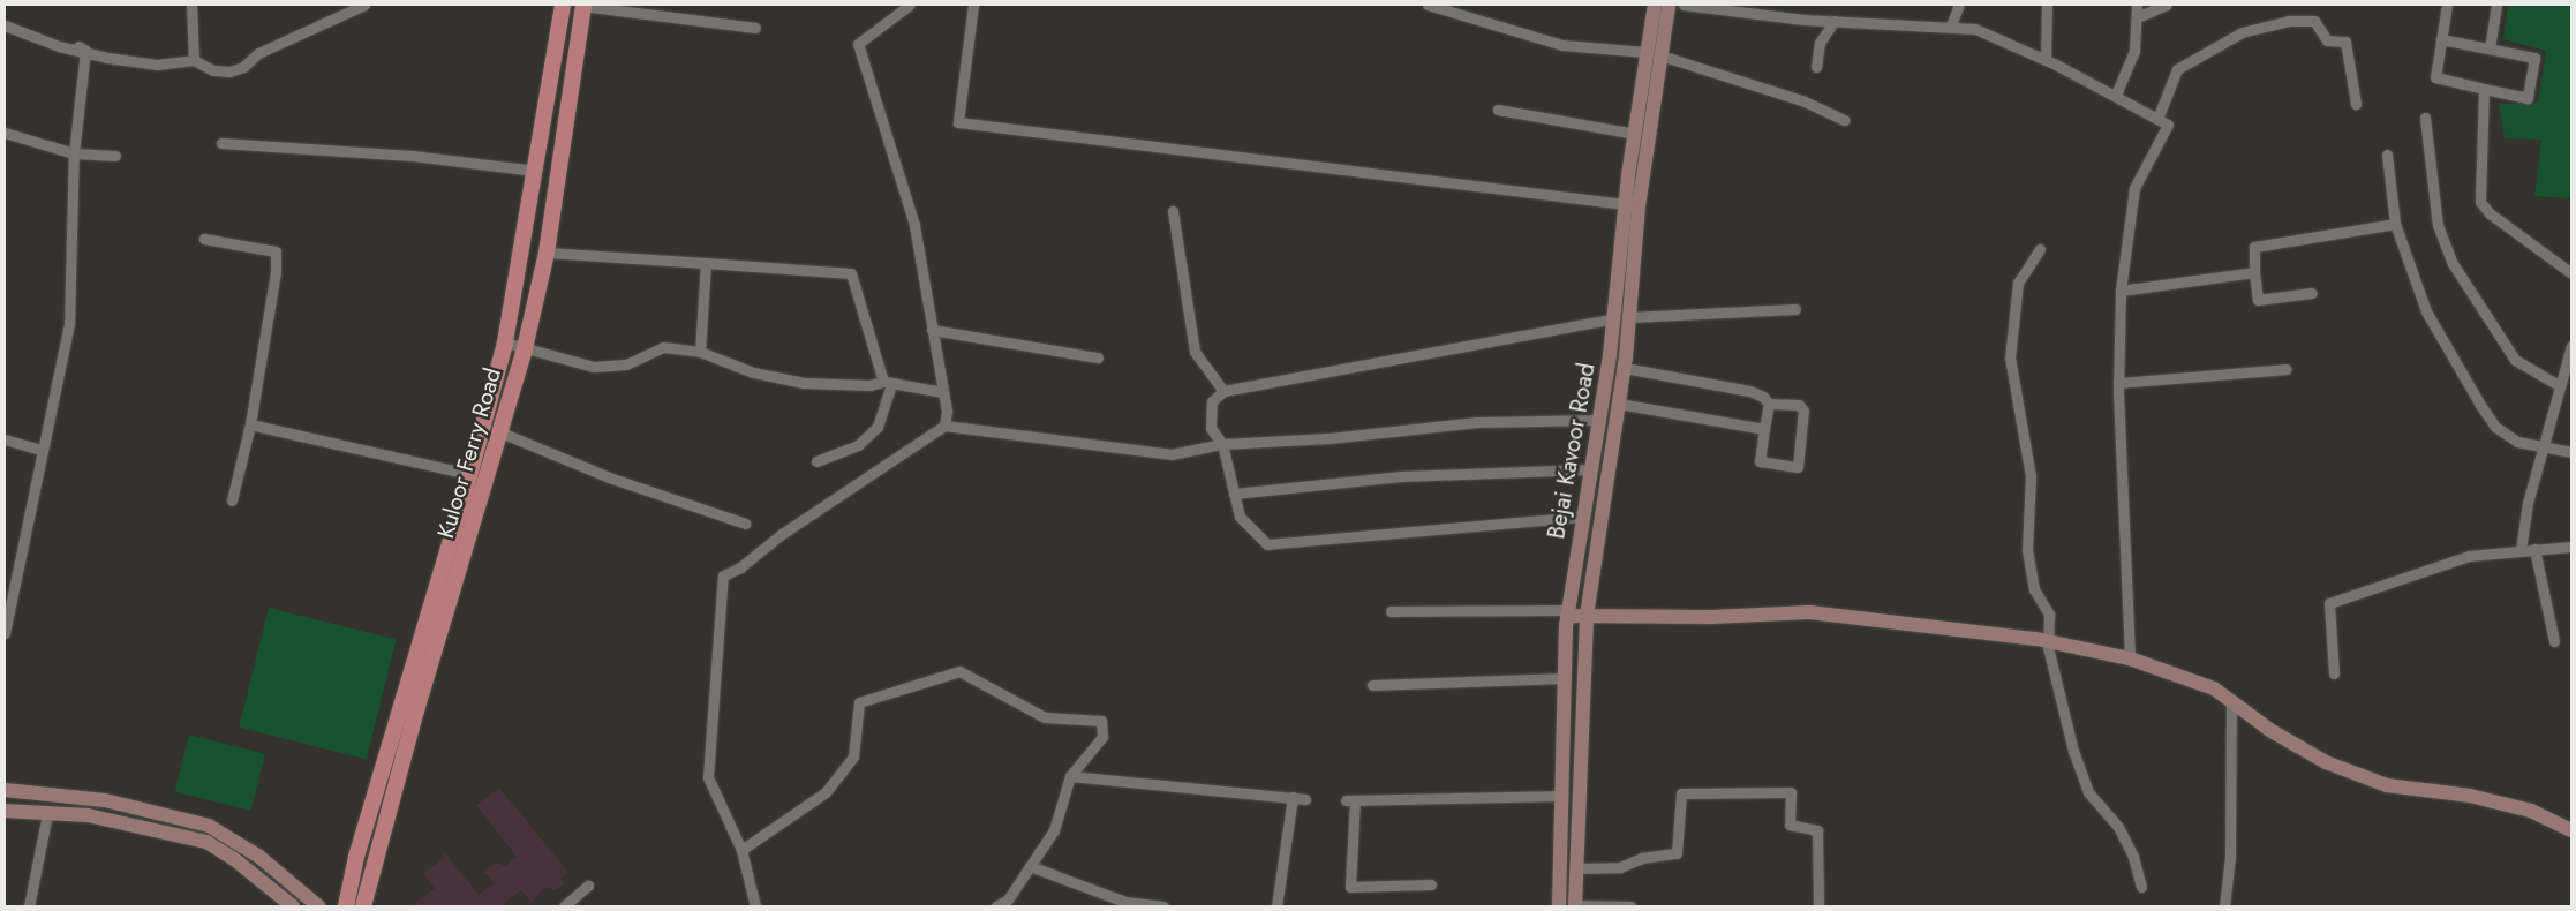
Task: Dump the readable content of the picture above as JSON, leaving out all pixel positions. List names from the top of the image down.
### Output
{
  "streets": {
    "main road": ["Bejai Kavoor Road", "Kuloor Ferry Road"]
  }
}
